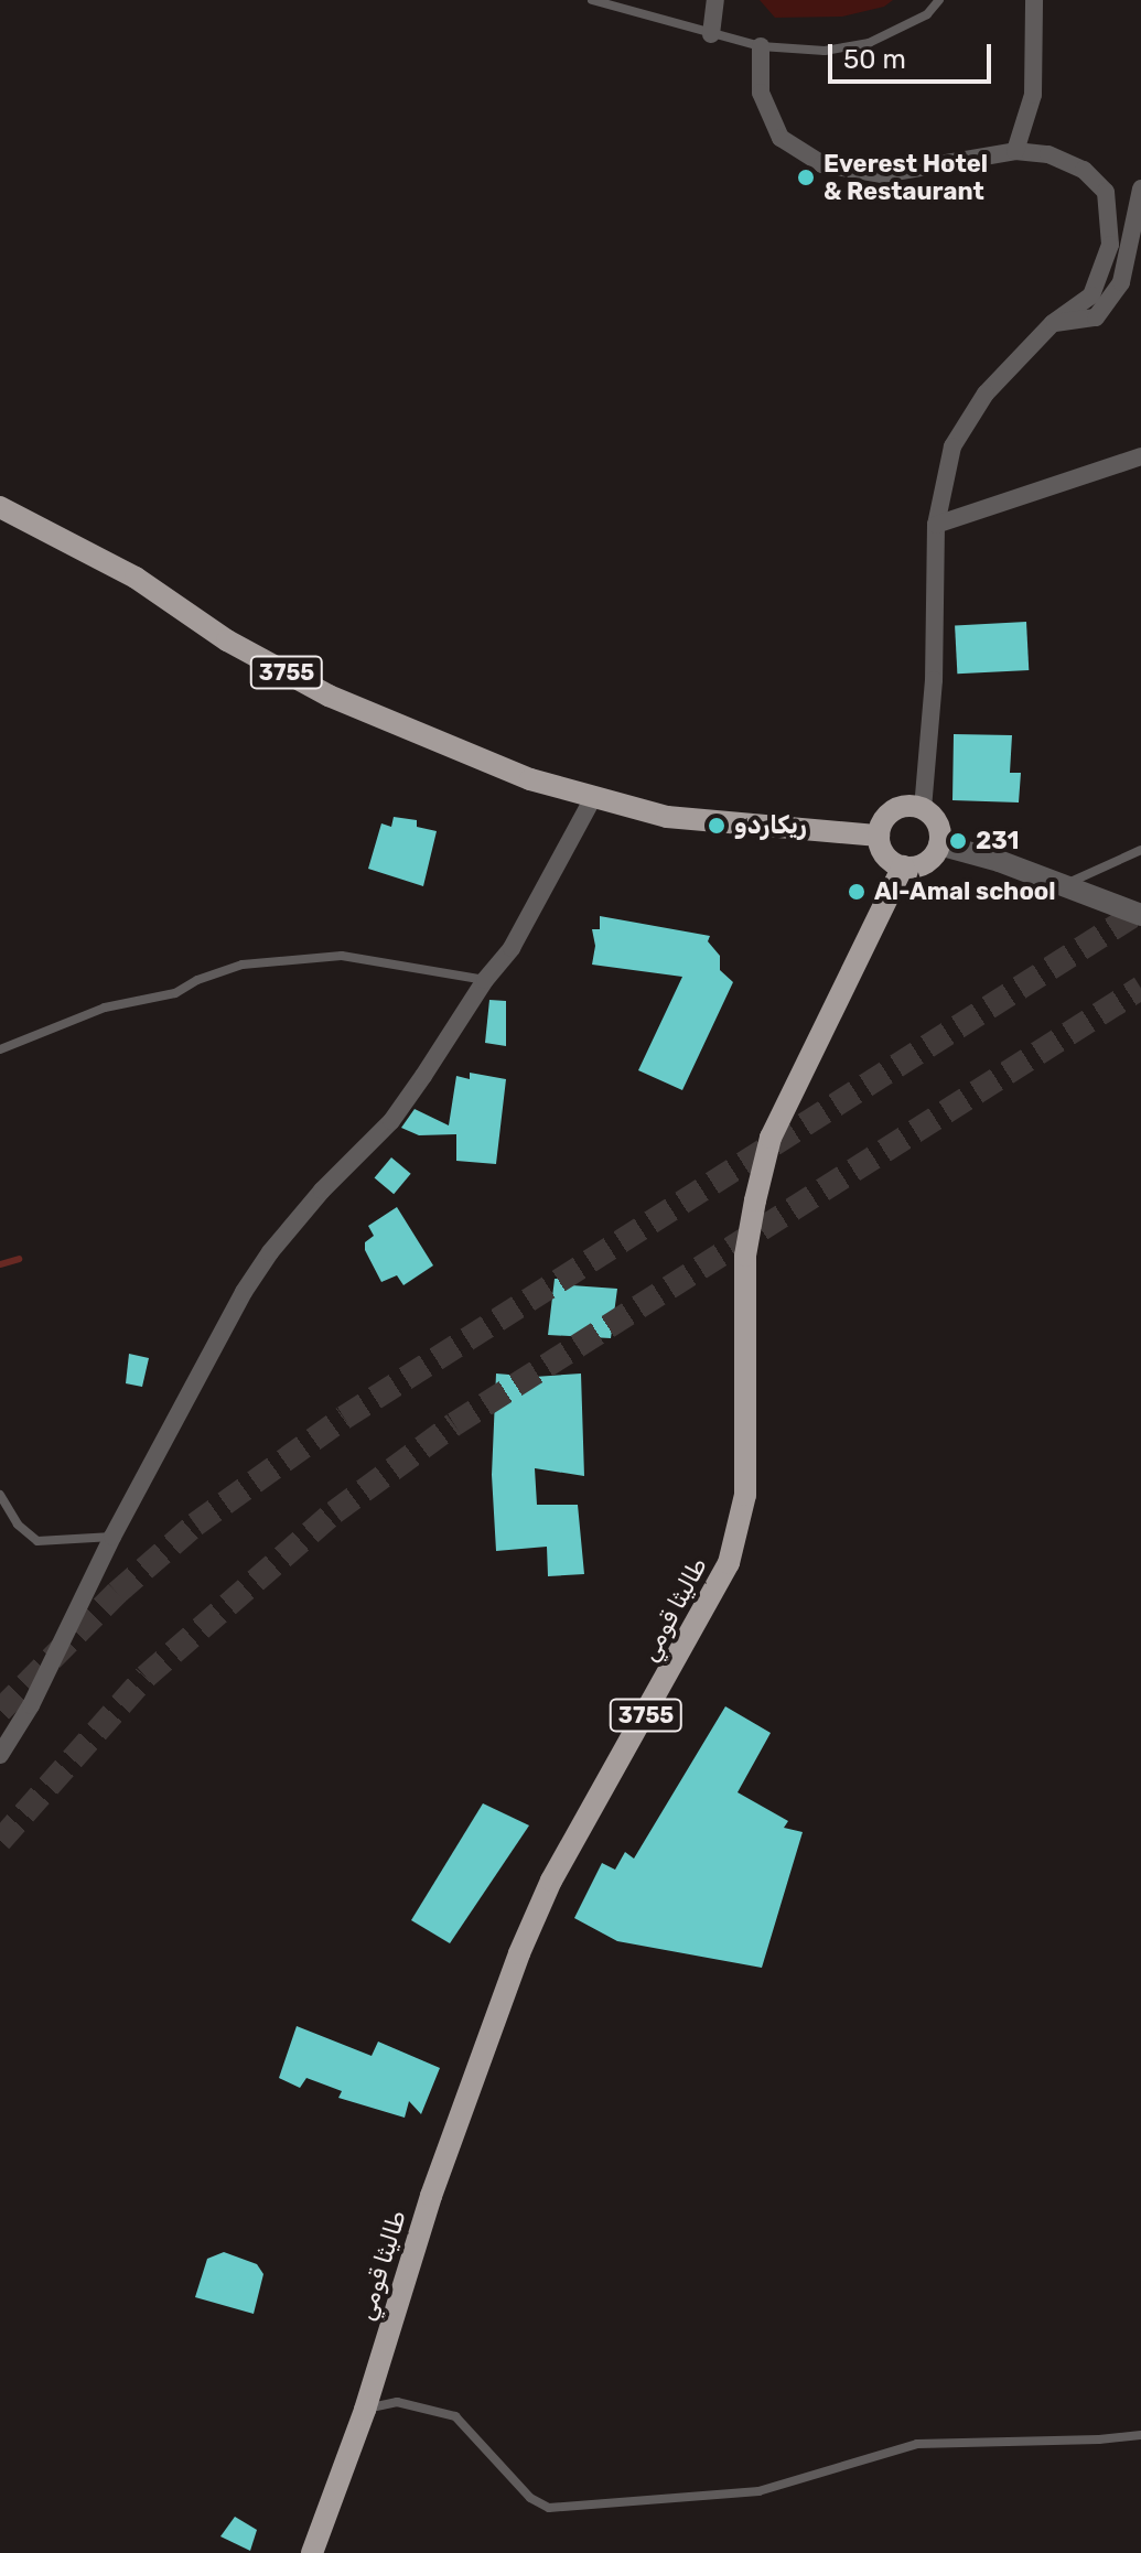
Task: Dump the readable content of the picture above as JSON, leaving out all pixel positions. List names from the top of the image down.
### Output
{
  "streets": {
    "main road": ["3755", "طاليثا قومي"]
  },
  "crossings": [
    ["3755", "طاليثا قومي"]
  ],
  "places": [
    "Everest Hotel & Restaurant",
    "ريكاردو",
    "231",
    "Al-Amal school"
  ],
  "scale_bar": "50 m"
}
